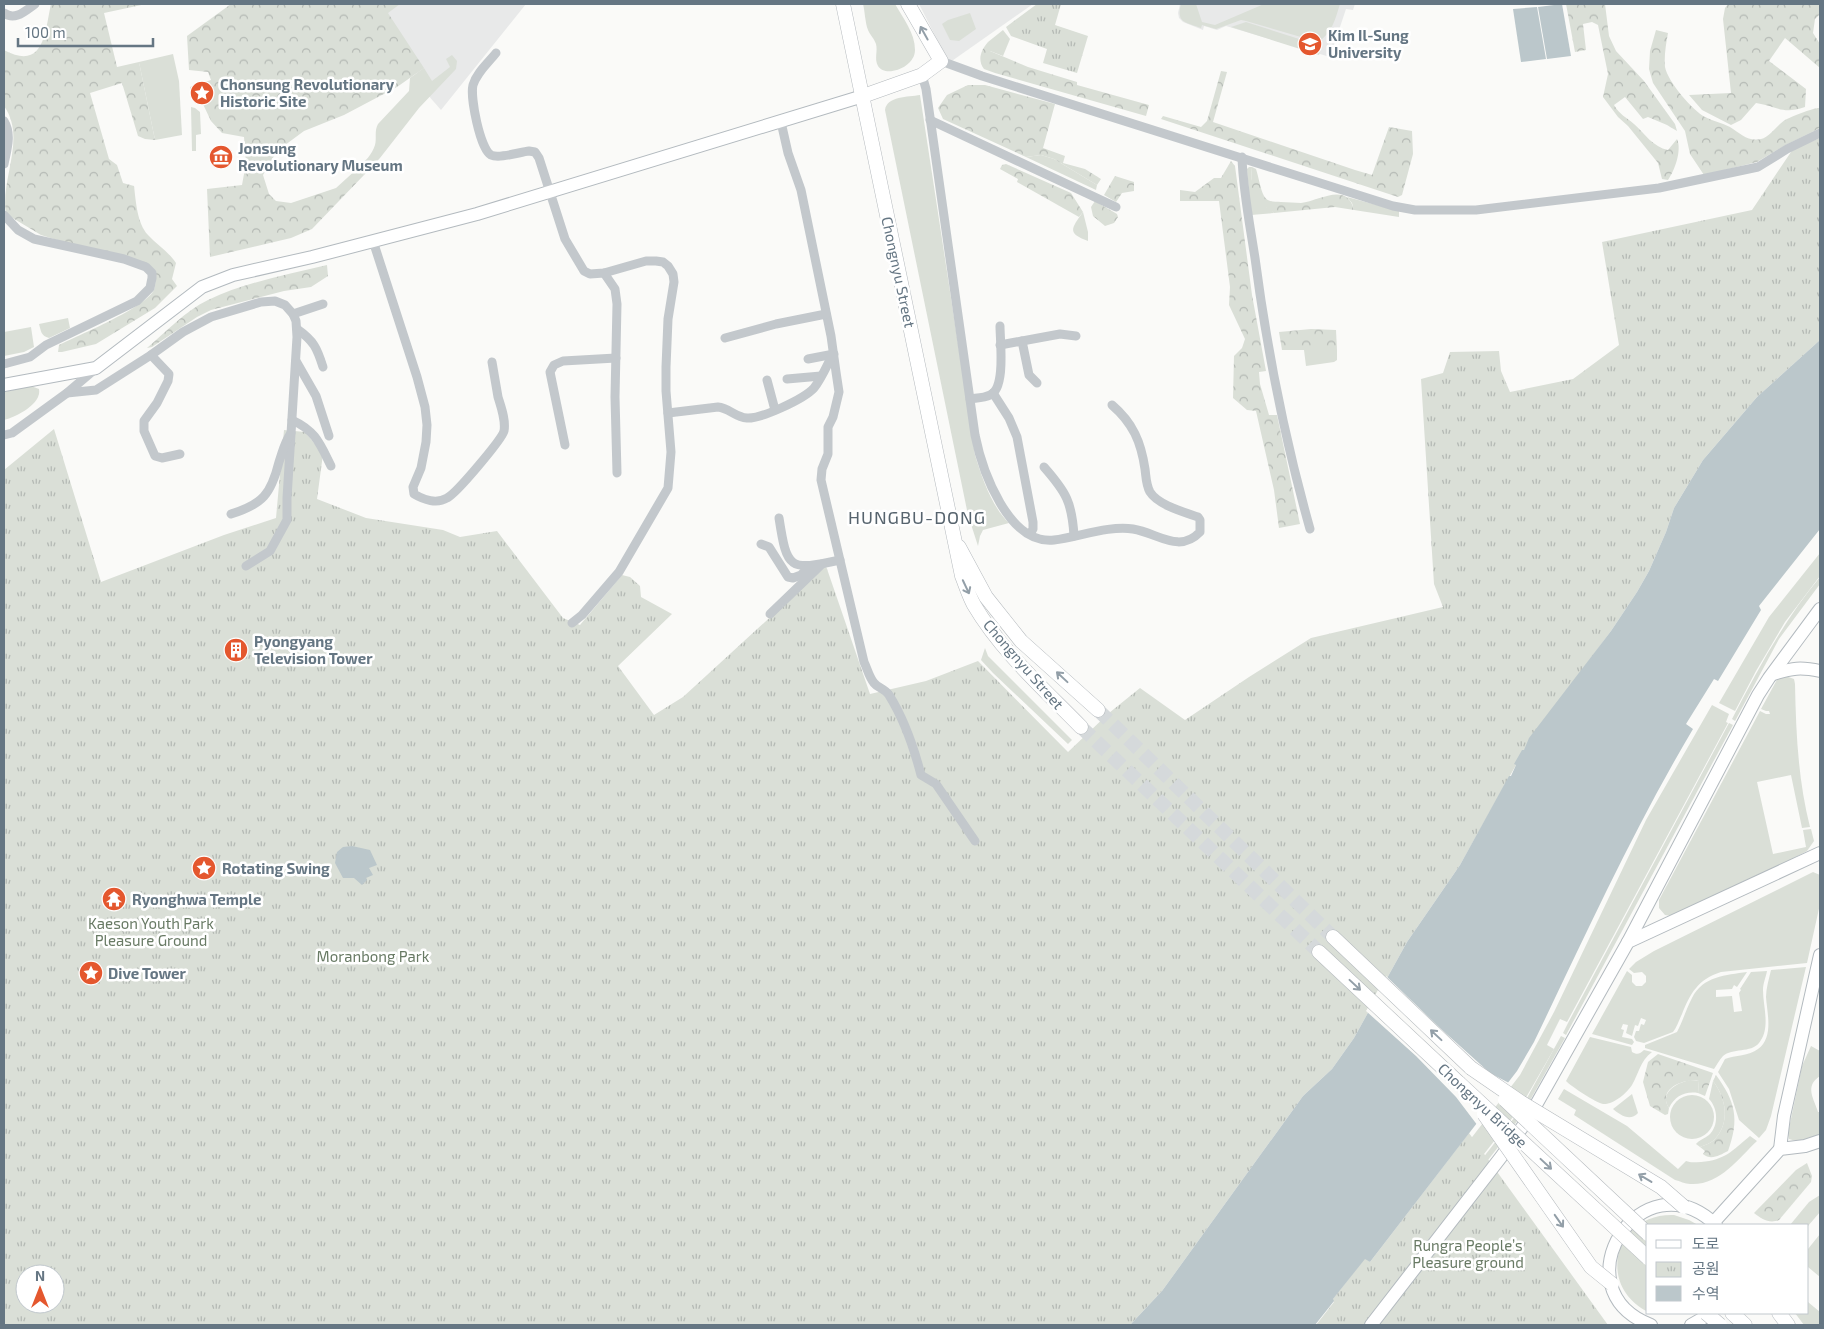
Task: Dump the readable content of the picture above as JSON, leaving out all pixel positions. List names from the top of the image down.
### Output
{
  "streets": {
    "main road": ["Chongnyu Street", "Chongnyu Bridge"]
  },
  "districts": ["HUNGBU-DONG"],
  "parks": ["Kaeson Youth Park Pleasure Ground", "Moranbong Park", "Rungra People’s Pleasure ground"],
  "places": {
    "school or university": ["Kim Il-Sung University"],
    "place": ["Chonsung Revolutionary Historic Site", "Rotating Swing", "Dive Tower"],
    "museum": ["Jonsung Revolutionary Museum"],
    "building": ["Pyongyang Television Tower"],
    "temple": ["Ryonghwa Temple"]
  },
  "legend": ["도로", "공원", "수역"],
  "scale_bar": "100 m",
  "north": "top"
}
